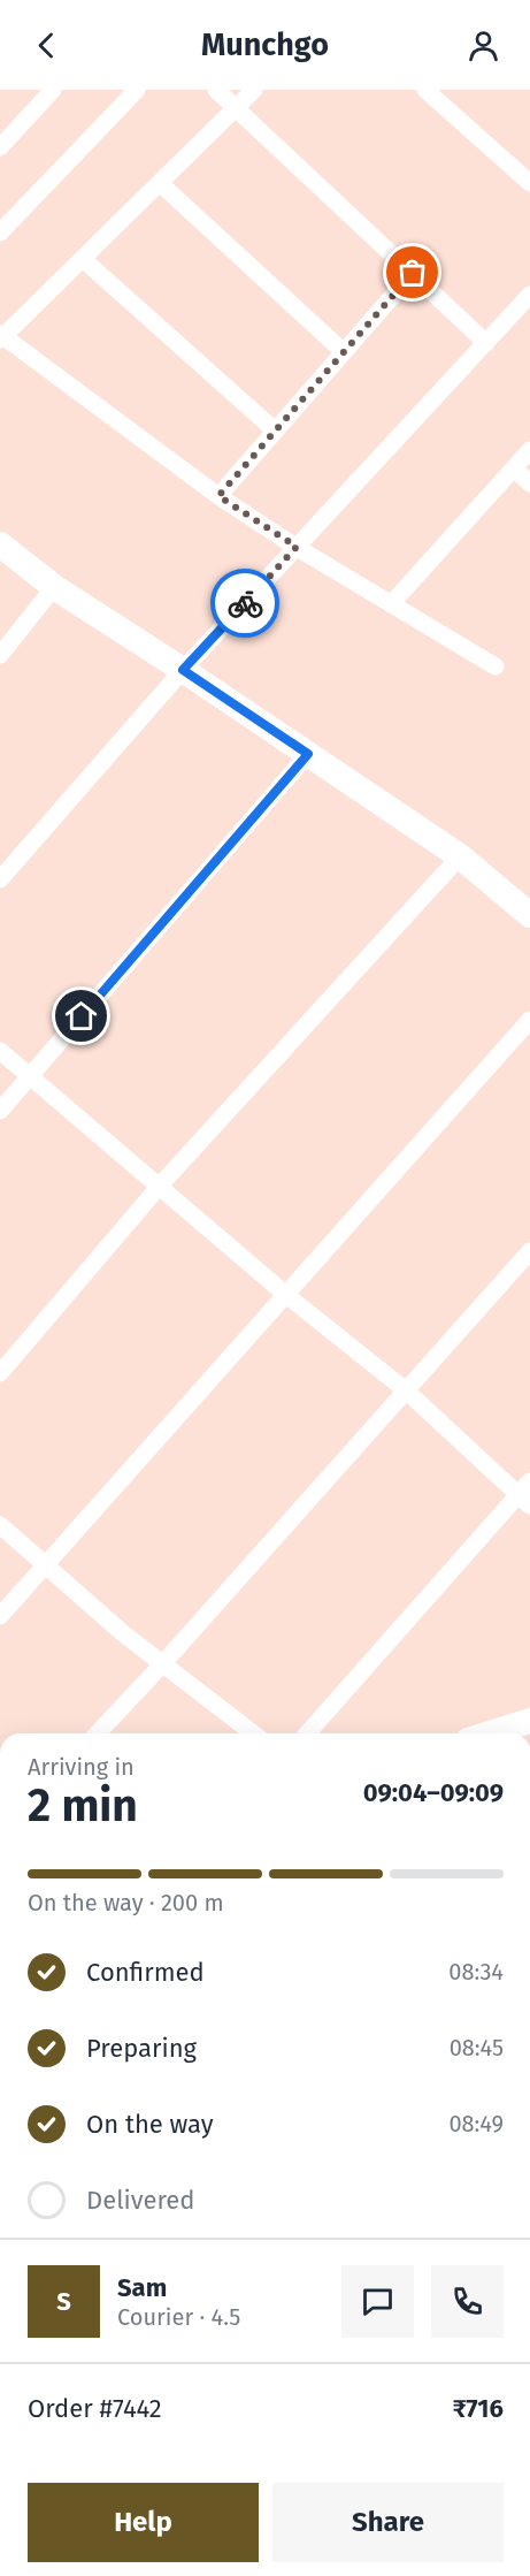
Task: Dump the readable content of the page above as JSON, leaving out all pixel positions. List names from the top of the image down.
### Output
{
  "page": {
    "header": "Munchgo",
    "heading": ["2 min", "Arriving in", "09:04–09:09"],
    "panel": [
      "Sam",
      "Courier · 4.5",
      "Order #7442",
      "₹716"
    ],
    "bar": "On the way · 200 m",
    "list": [
      ["Confirmed", "08:34"],
      ["Preparing", "08:45"],
      ["On the way", "08:49"],
      "Delivered"
    ],
    "round": "S",
    "buttons": ["Help", "Share"]
  }
}
